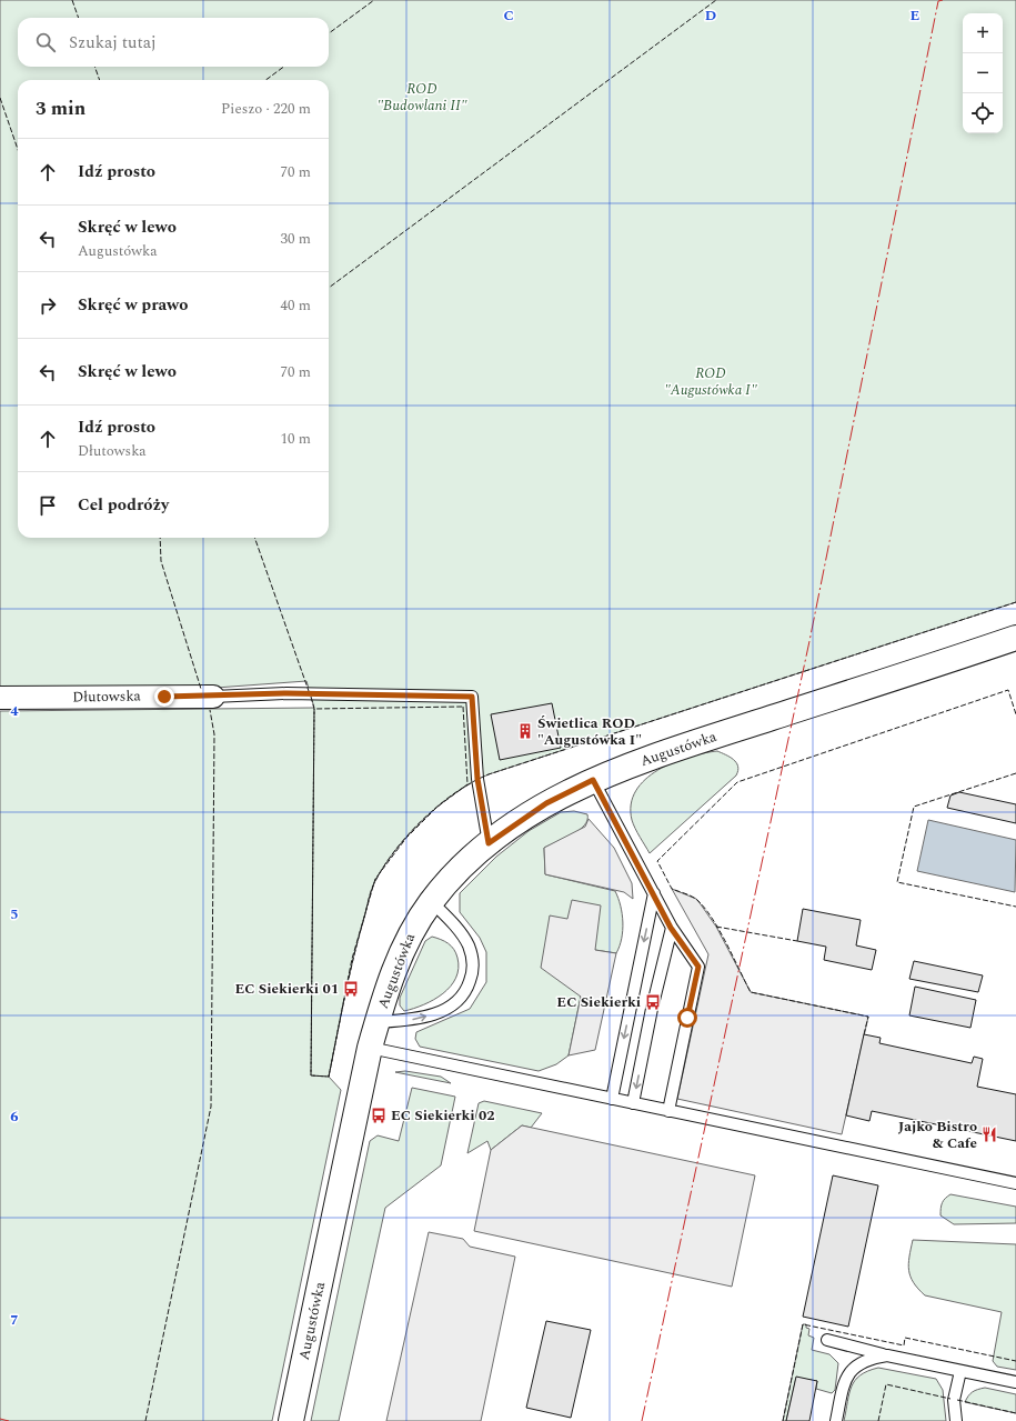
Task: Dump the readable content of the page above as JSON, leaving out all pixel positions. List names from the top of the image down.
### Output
{
  "streets": {
    "street": ["Dłutowska", "Augustówka"]
  },
  "parks": ["ROD \"Budowlani II\"", "ROD \"Augustówka I\""],
  "places": {
    "building": ["Świetlica ROD \"Augustówka I\""],
    "bus stop": ["EC Siekierki 01", "EC Siekierki", "EC Siekierki 02"],
    "restaurant": ["Jajko Bistro & Cafe"]
  },
  "page": {
    "map_buttons": ["+", "−"],
    "search": "Szukaj tutaj",
    "heading": ["3 min", "Pieszo · 220 m"],
    "list": [
      ["Idź prosto", "70 m"],
      ["Skręć w lewo", "Augustówka", "30 m"],
      ["Skręć w prawo", "40 m"],
      ["Skręć w lewo", "70 m"],
      ["Idź prosto", "Dłutowska", "10 m"],
      "Cel podróży"
    ]
  },
  "grid": {
    "columns": ["C", "D", "E"],
    "rows": [
      "4",
      "5",
      "6",
      "7"
    ]
  }
}
